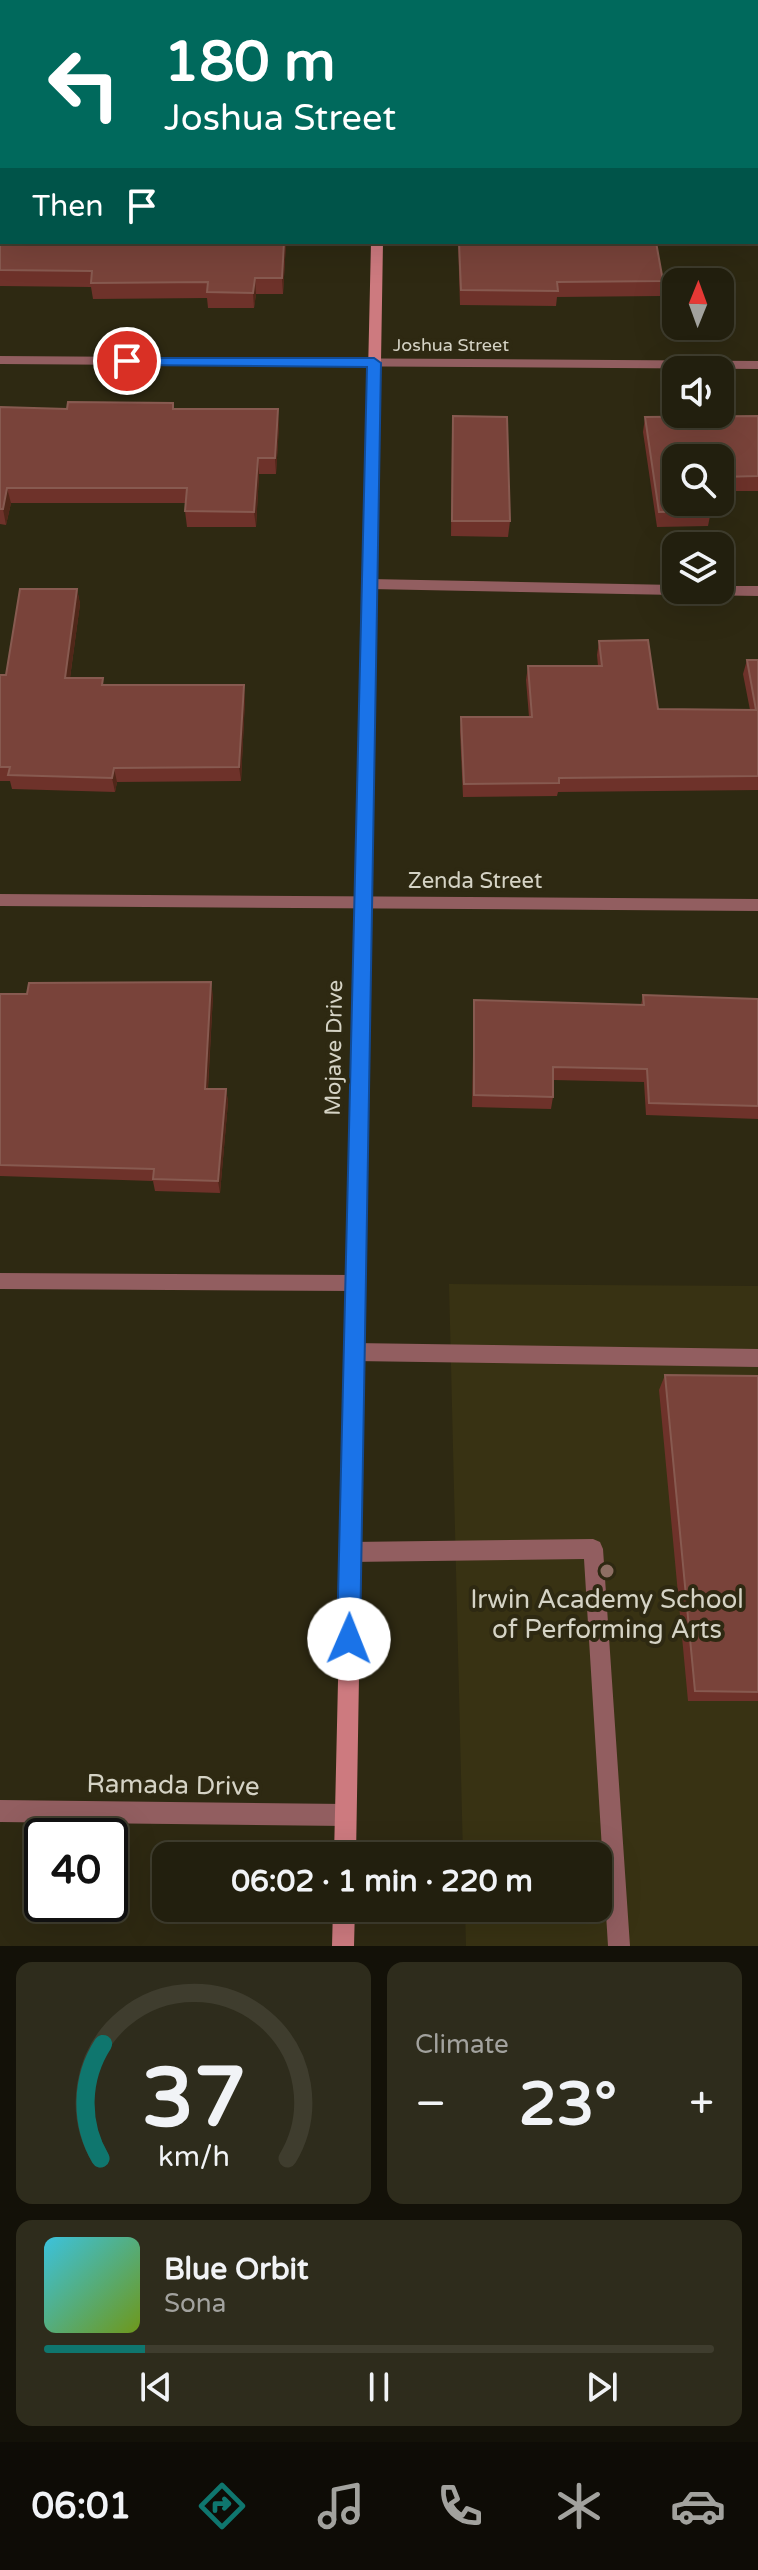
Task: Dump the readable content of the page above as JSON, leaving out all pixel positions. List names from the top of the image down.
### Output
{
  "streets": {
    "street": [
      "Joshua Street",
      "Zenda Street",
      "Mojave Drive",
      "Ramada Drive"
    ]
  },
  "crossings": [
    ["Joshua Street", "Mojave Drive"],
    ["Zenda Street", "Mojave Drive"],
    ["Mojave Drive", "Ramada Drive"]
  ],
  "places": ["Irwin Academy School of Performing Arts"],
  "north": "top",
  "page": {
    "turn": ["180 m", "Joshua Street"],
    "then": "Then",
    "limit": "40",
    "trip": "06:02 · 1 min · 220 m",
    "tile": "Climate",
    "heat": ["−", "23°", "+"],
    "song": ["Blue Orbit", "Sona"],
    "tabs": "06:01",
    "gauge": ["37", "km/h"]
  }
}
